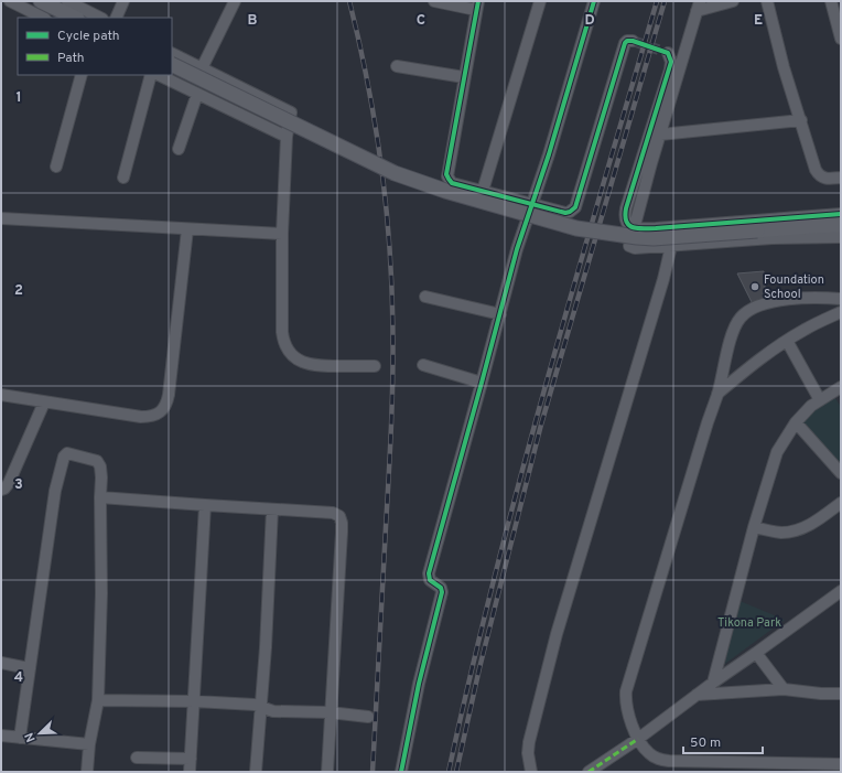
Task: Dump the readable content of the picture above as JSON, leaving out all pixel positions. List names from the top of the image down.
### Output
{
  "parks": ["Tikona Park"],
  "places": ["Foundation School"],
  "legend": ["Cycle path", "Path"],
  "scale_bar": "50 m",
  "north": "bottom left",
  "grid": {
    "columns": [
      "B",
      "C",
      "D",
      "E"
    ],
    "rows": [
      "1",
      "2",
      "3",
      "4"
    ]
  }
}
